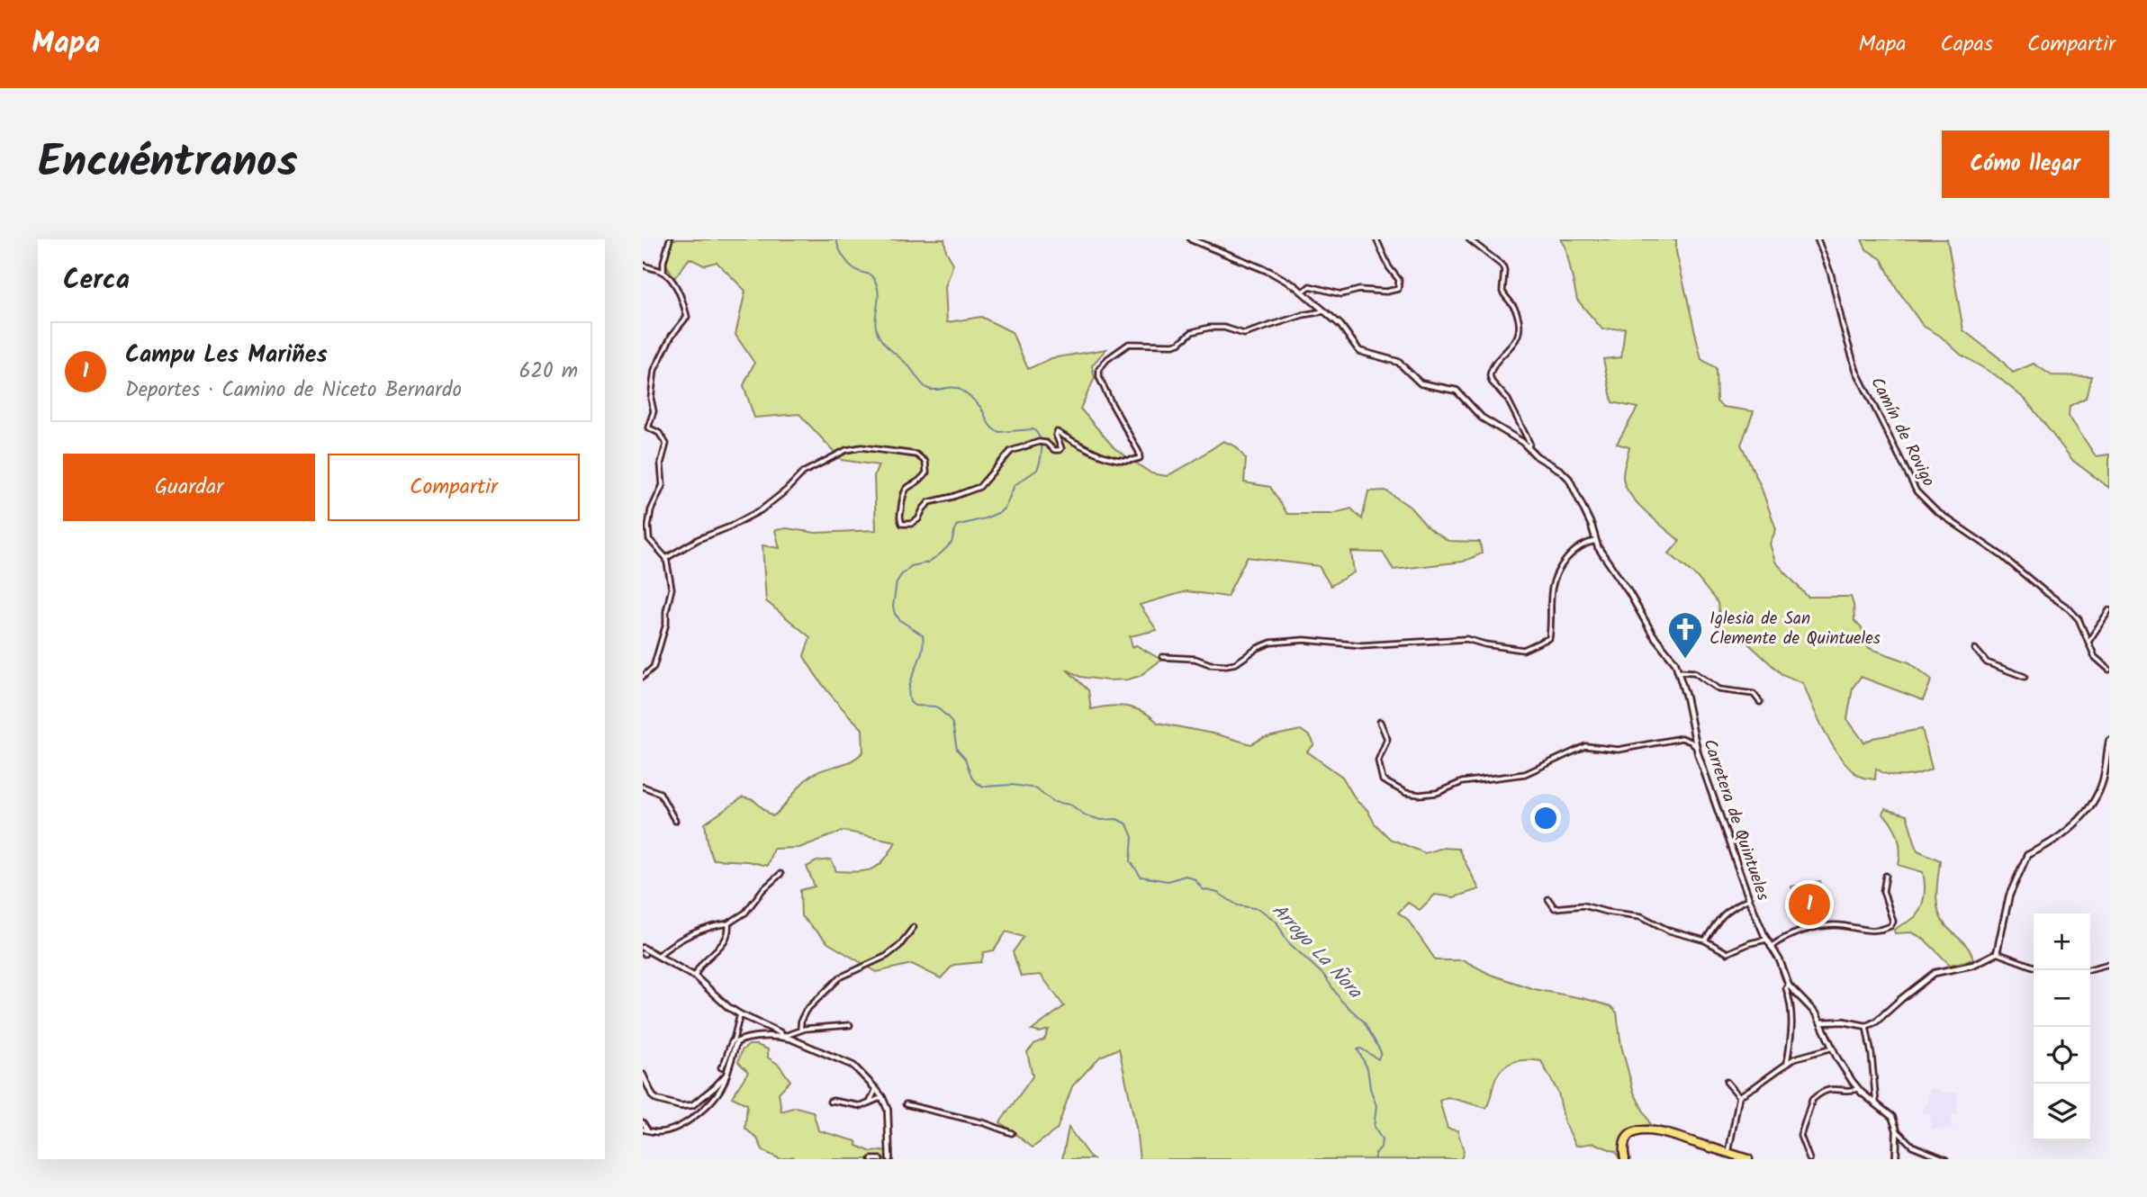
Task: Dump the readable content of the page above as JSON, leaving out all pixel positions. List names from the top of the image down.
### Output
{
  "streets": {
    "street": ["Camín de Rovigo", "Carretera de Quintueles"]
  },
  "water": ["Arroyo La Ñora"],
  "places": {
    "church": ["Iglesia de San Clemente de Quintueles"]
  },
  "page": {
    "header": "Mapa",
    "nav": ["Mapa", "Capas", "Compartir"],
    "title": "Encuéntranos",
    "buttons": [
      "Cómo llegar",
      ["Guardar", "Compartir"]
    ],
    "heading": "Cerca",
    "list": [
      {
        "mark": "1",
        "name": "Campu Les Mariñes",
        "note": "Deportes · Camino de Niceto Bernardo",
        "value": "620 m"
      }
    ],
    "pins": "1",
    "map_buttons": ["+", "−"]
  }
}
